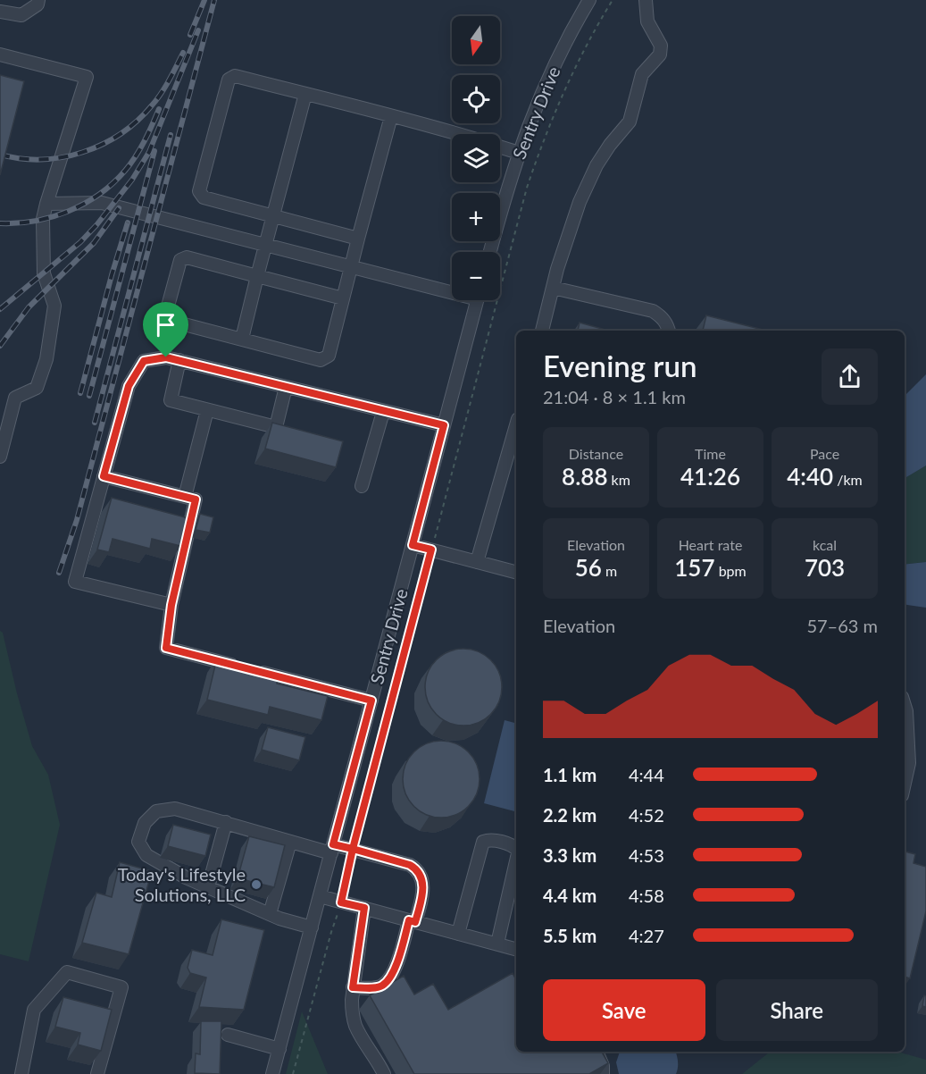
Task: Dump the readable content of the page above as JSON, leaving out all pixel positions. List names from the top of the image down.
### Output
{
  "streets": {
    "street": ["Sentry Drive"]
  },
  "places": ["Today's Lifestyle Solutions, LLC"],
  "north": "bottom",
  "page": {
    "map_buttons": ["+", "−"],
    "heading": ["Evening run", "21:04 · 8 × 1.1 km"],
    "stats": [
      ["Distance", "8.88 km"],
      ["Time", "41:26"],
      ["Pace", "4:40 /km"],
      ["Elevation", "56 m"],
      ["Heart rate", "157 bpm"],
      ["kcal", "703"]
    ],
    "chart": ["Elevation", "57–63 m"],
    "list": [
      {
        "name": "1.1 km",
        "note": "4:44"
      },
      {
        "name": "2.2 km",
        "note": "4:52"
      },
      {
        "name": "3.3 km",
        "note": "4:53"
      },
      {
        "name": "4.4 km",
        "note": "4:58"
      },
      {
        "name": "5.5 km",
        "note": "4:27"
      }
    ],
    "buttons": ["Save", "Share"]
  }
}
